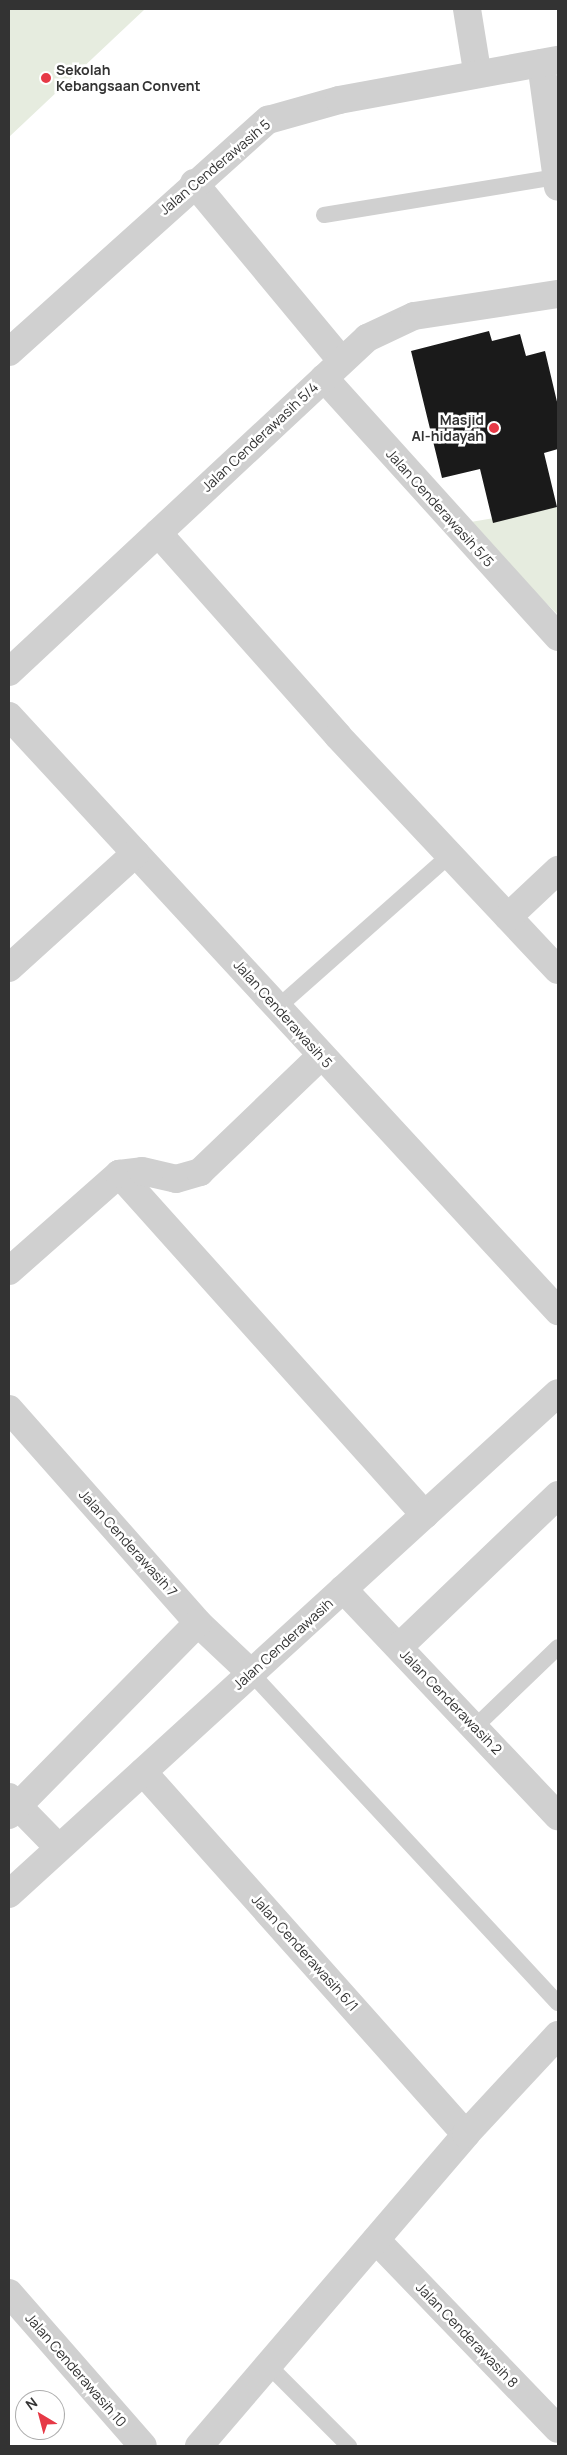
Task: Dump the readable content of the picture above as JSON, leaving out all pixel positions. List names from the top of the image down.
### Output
{
  "streets": {
    "street": [
      "Jalan Cenderawasih 5",
      "Jalan Cenderawasih 5/4",
      "Jalan Cenderawasih 5/5",
      "Jalan Cenderawasih 7",
      "Jalan Cenderawasih",
      "Jalan Cenderawasih 2",
      "Jalan Cenderawasih 6/1",
      "Jalan Cenderawasih 8",
      "Jalan Cenderawasih 10"
    ]
  },
  "crossings": [
    ["Jalan Cenderawasih 5", "Jalan Cenderawasih 5/5"],
    ["Jalan Cenderawasih 5/4", "Jalan Cenderawasih 5/5"],
    ["Jalan Cenderawasih 7", "Jalan Cenderawasih"],
    ["Jalan Cenderawasih", "Jalan Cenderawasih 2"],
    ["Jalan Cenderawasih", "Jalan Cenderawasih 6/1"]
  ],
  "places": ["Sekolah Kebangsaan Convent", "Masjid Al-hidayah"],
  "north": "top left"
}
